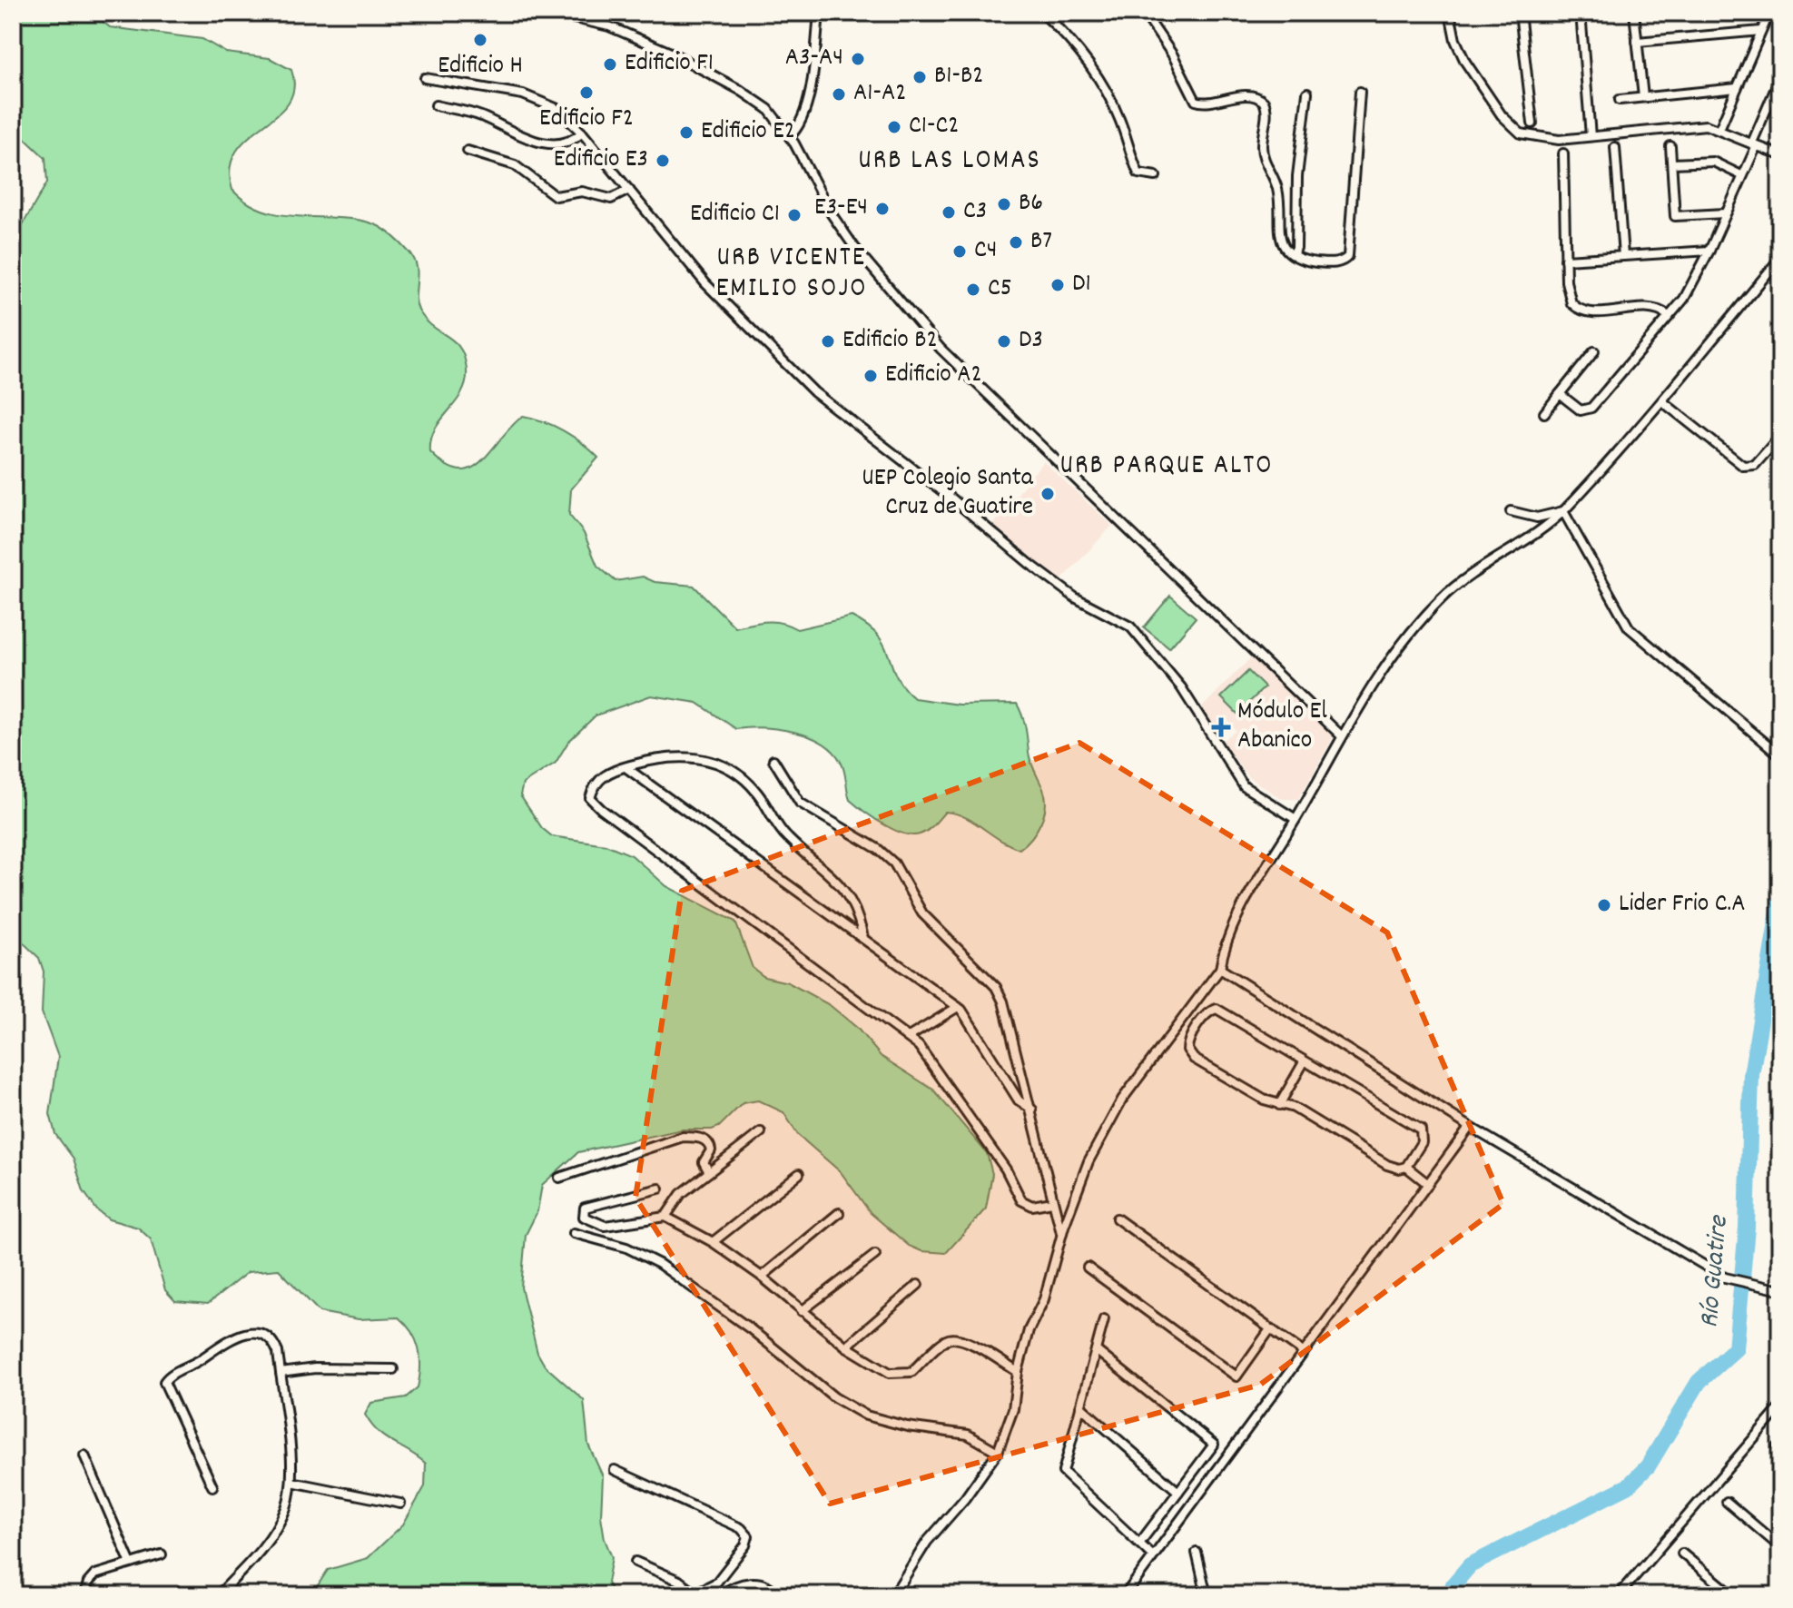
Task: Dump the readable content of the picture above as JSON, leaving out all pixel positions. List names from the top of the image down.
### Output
{
  "districts": ["URB LAS LOMAS", "URB VICENTE EMILIO SOJO", "URB PARQUE ALTO"],
  "water": ["Río Guatire"],
  "places": {
    "other": [
      "Edificio H",
      "A3-A4",
      "Edificio F1",
      "B1-B2",
      "Edificio F2",
      "A1-A2",
      "C1-C2",
      "Edificio E2",
      "Edificio E3",
      "B6",
      "E3-E4",
      "C3",
      "Edificio C1",
      "B7",
      "C4",
      "D1",
      "C5",
      "Edificio B2",
      "D3",
      "Edificio A2",
      "UEP Colegio Santa Cruz de Guatire",
      "Lider Frio C.A"
    ],
    "health": ["Módulo El Abanico"]
  }
}
